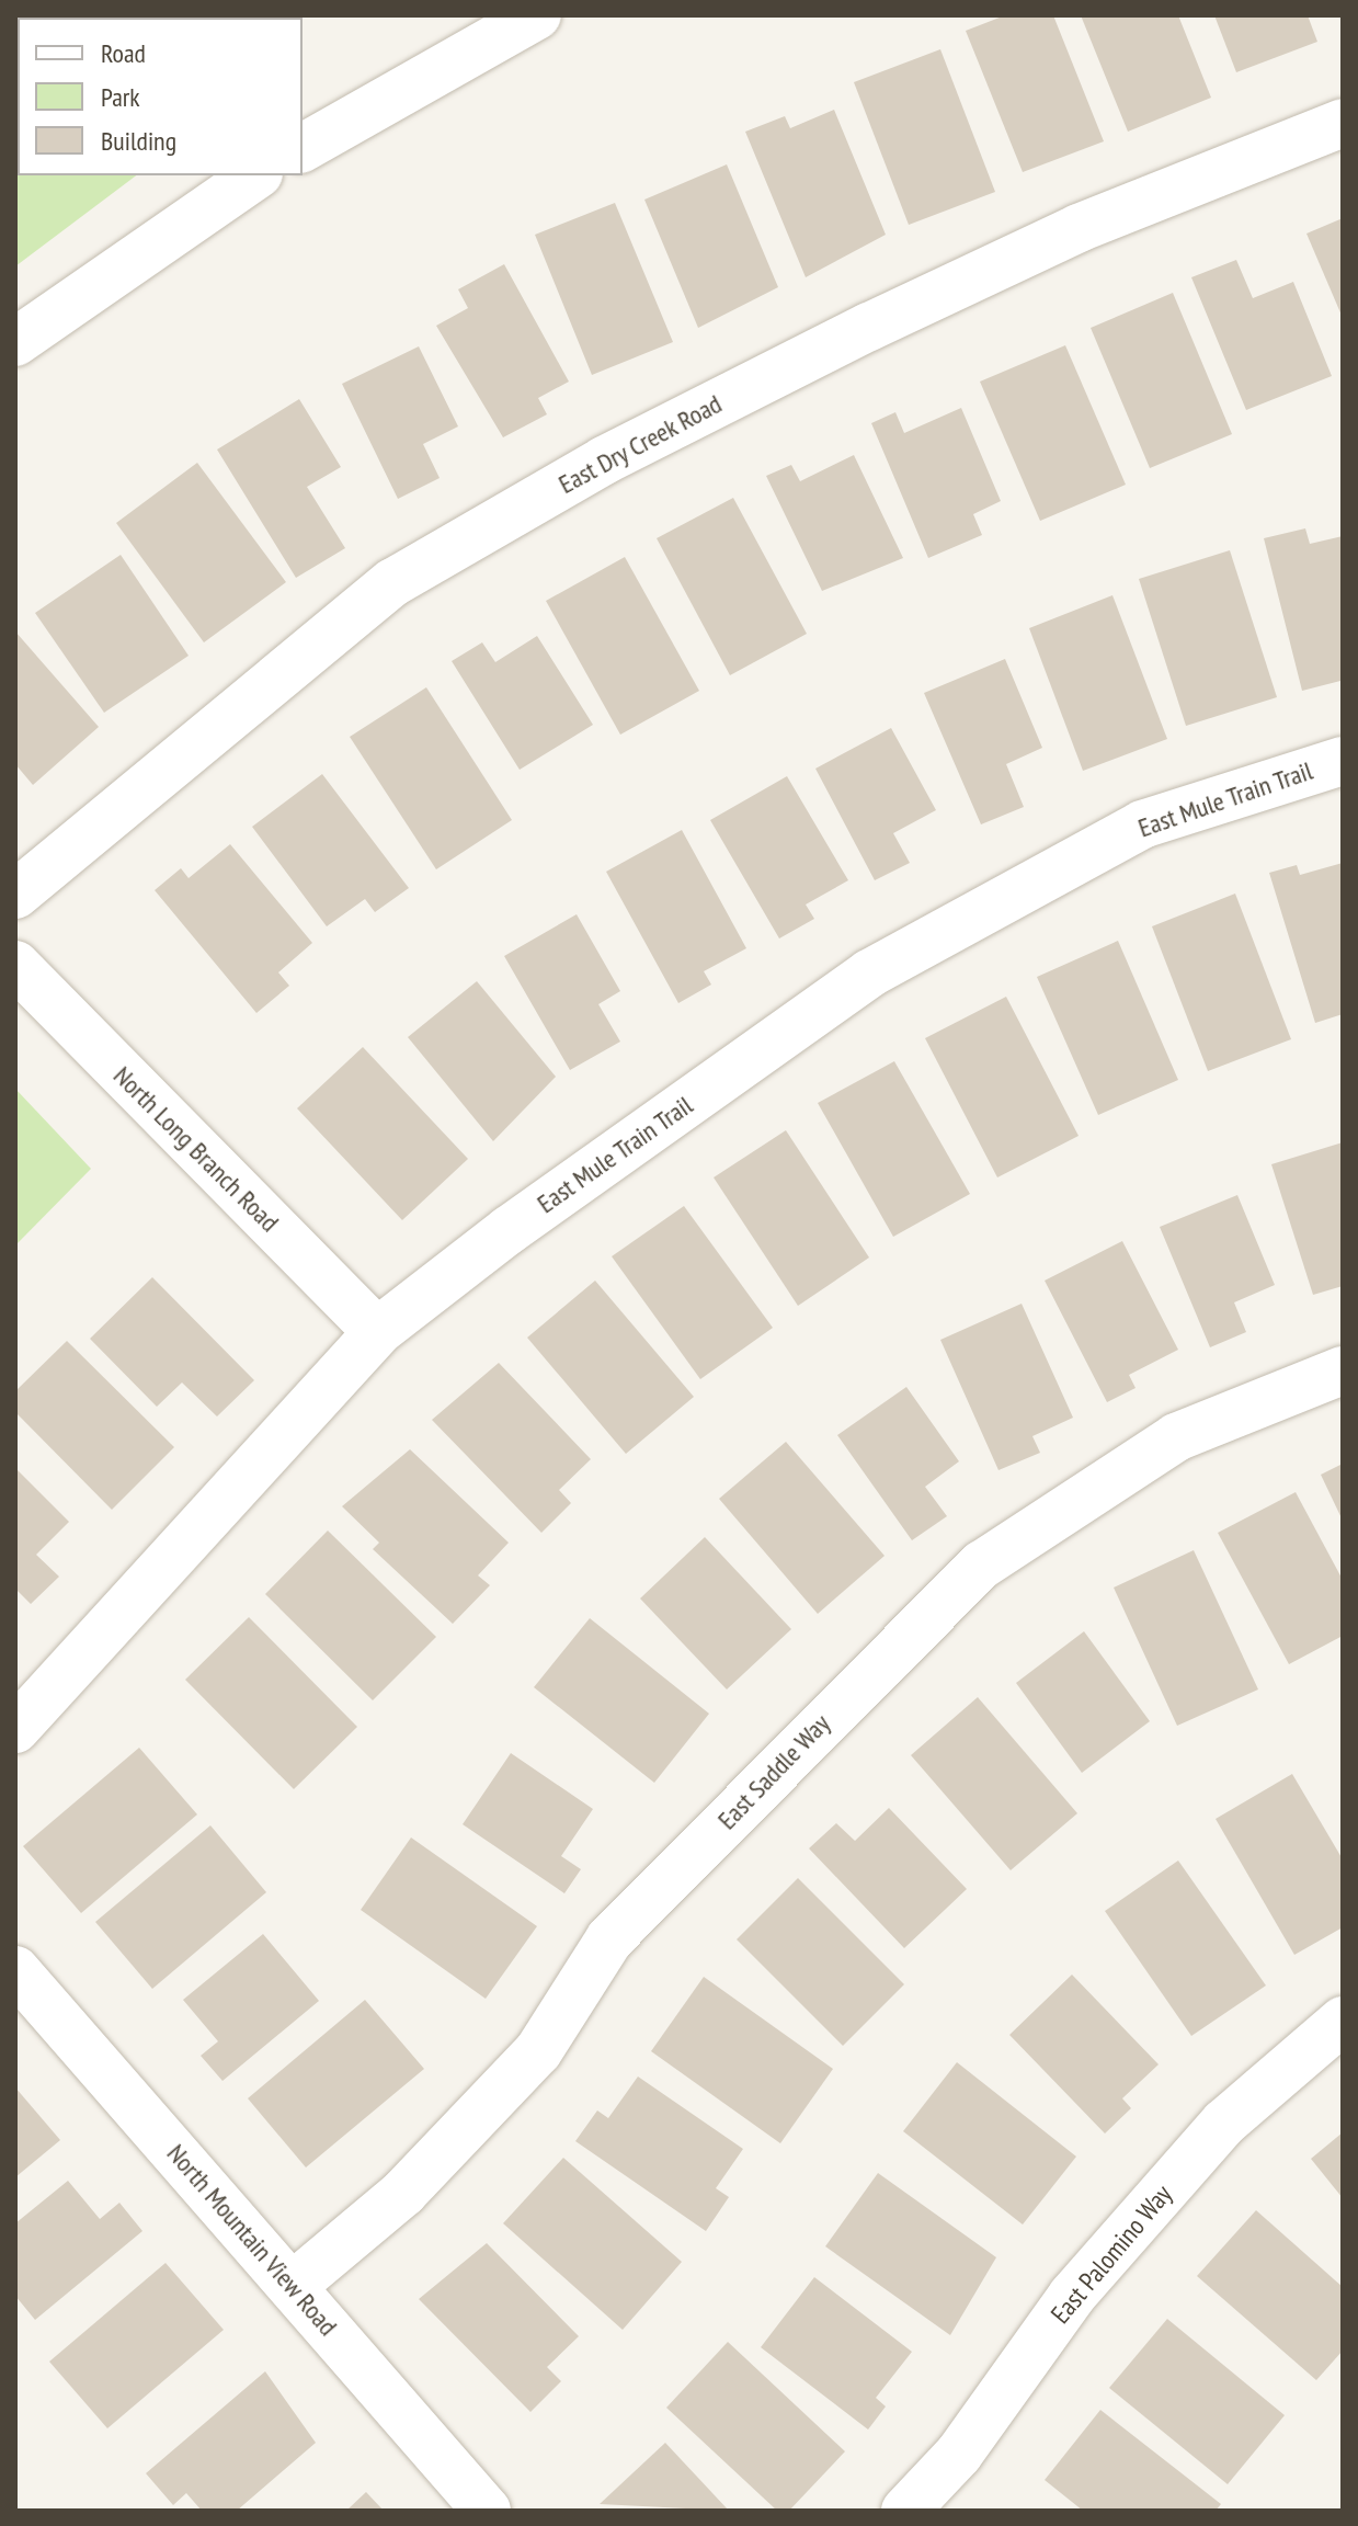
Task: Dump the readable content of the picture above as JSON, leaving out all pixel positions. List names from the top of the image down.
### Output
{
  "streets": {
    "street": [
      "East Dry Creek Road",
      "East Mule Train Trail",
      "North Long Branch Road",
      "East Saddle Way",
      "North Mountain View Road",
      "East Palomino Way"
    ]
  },
  "crossings": [
    ["East Mule Train Trail", "North Long Branch Road"],
    ["East Saddle Way", "North Mountain View Road"]
  ],
  "legend": ["Road", "Park", "Building"]
}
